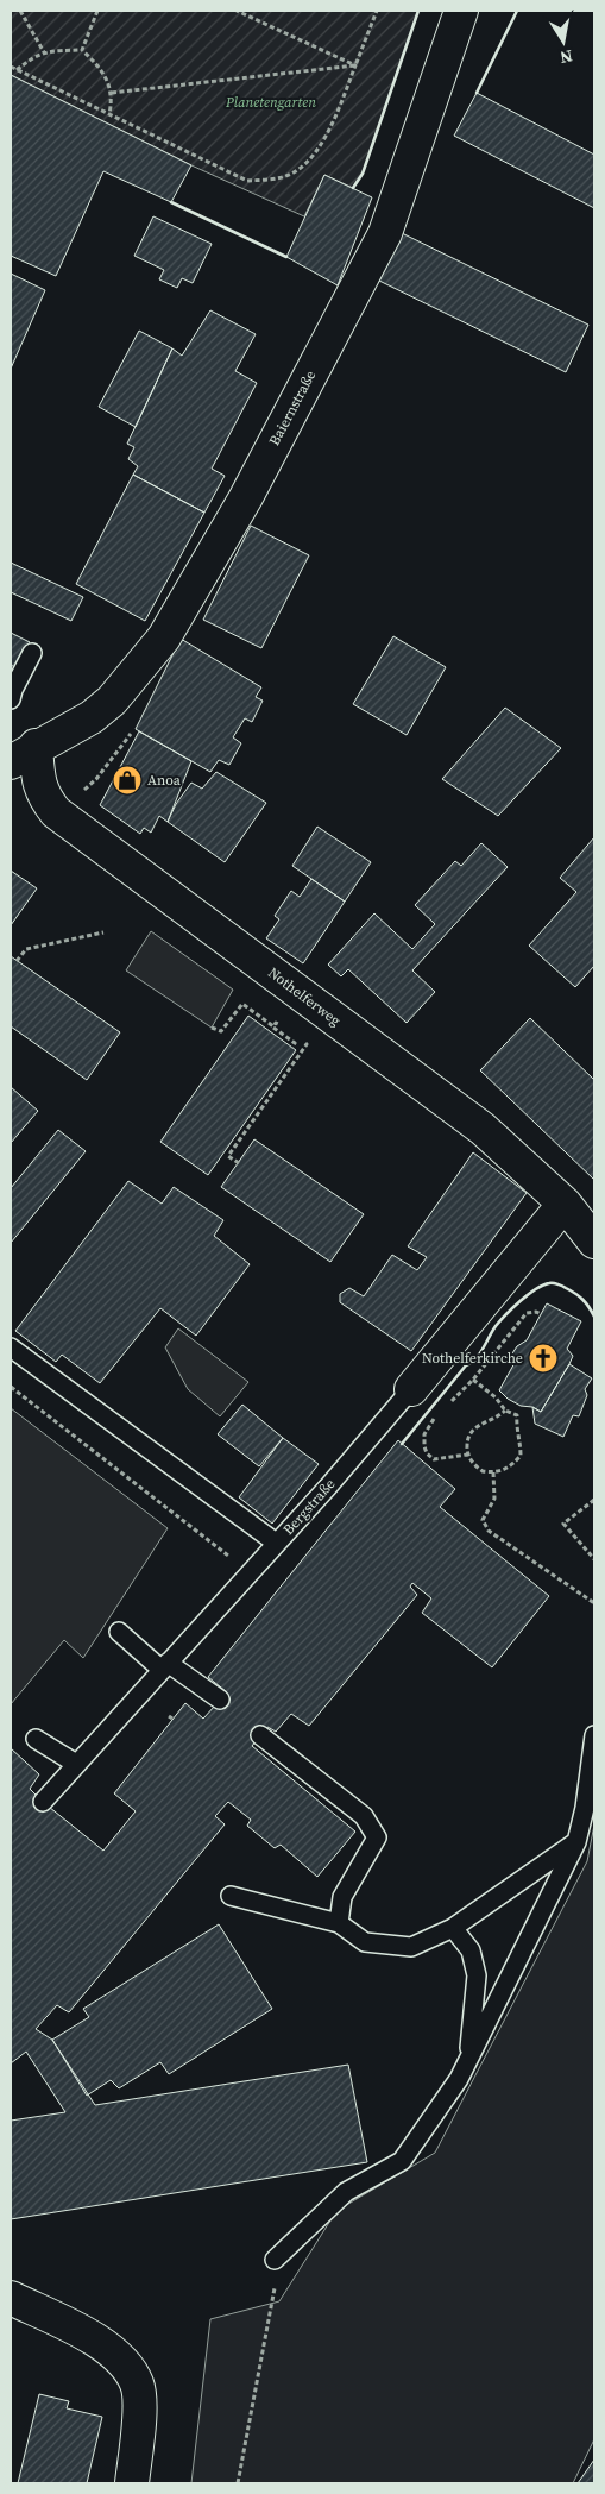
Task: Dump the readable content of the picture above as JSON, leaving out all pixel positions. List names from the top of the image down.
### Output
{
  "streets": {
    "street": ["Baiernstraße", "Nothelferweg", "Bergstraße"]
  },
  "crossings": [
    ["Baiernstraße", "Nothelferweg"],
    ["Nothelferweg", "Bergstraße"]
  ],
  "parks": ["Planetengarten"],
  "places": {
    "shop": ["Anoa"],
    "church": ["Nothelferkirche"]
  },
  "north": "bottom"
}
